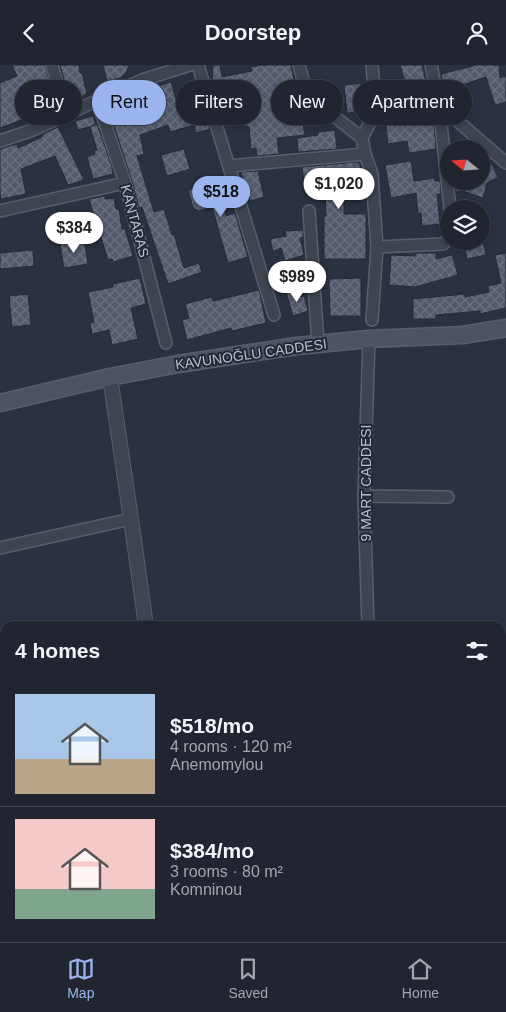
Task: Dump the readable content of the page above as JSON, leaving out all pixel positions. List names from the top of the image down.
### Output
{
  "streets": {
    "main road": ["KAVUNOĞLU CADDESI"],
    "street": ["KANTARAS", "9 MART CADDESI"]
  },
  "crossings": [
    ["KAVUNOĞLU CADDESI", "9 MART CADDESI"]
  ],
  "north": "left",
  "page": {
    "header": "Doorstep",
    "chip": [
      "Buy",
      "Rent",
      "Filters",
      "New",
      "Apartment"
    ],
    "price": [
      "$1,020",
      "$518",
      "$384",
      "$989"
    ],
    "heading": "4 homes",
    "list": [
      {
        "name": "$518/mo",
        "note": "4 rooms · 120 m² · Anemomylou"
      },
      {
        "name": "$384/mo",
        "note": "3 rooms · 80 m² · Komninou"
      }
    ],
    "tabs": ["Map", "Saved", "Home"]
  }
}
